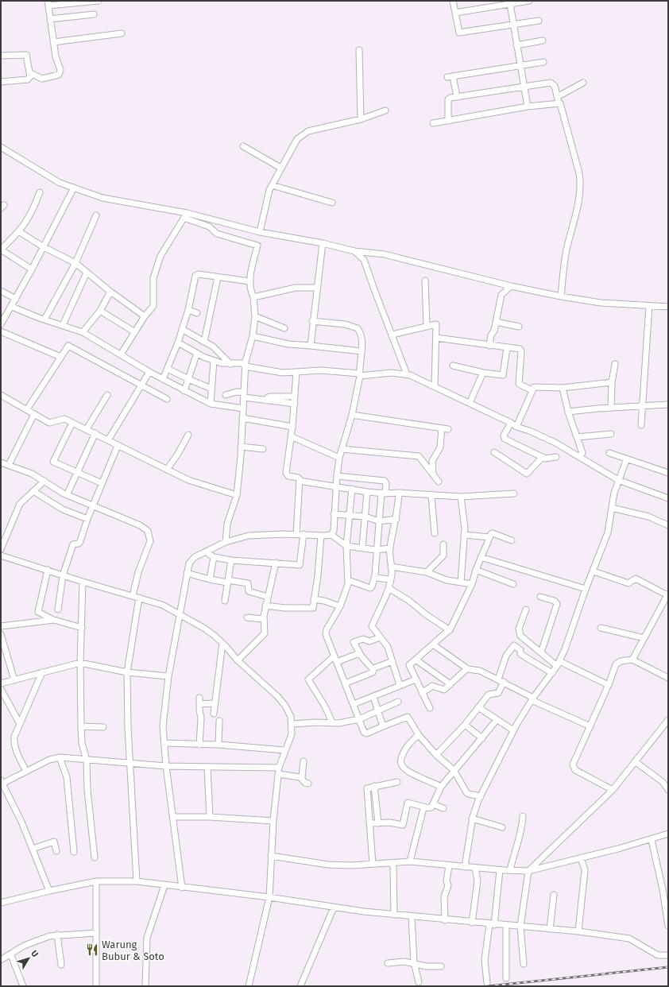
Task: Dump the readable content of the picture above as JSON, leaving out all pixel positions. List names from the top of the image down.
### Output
{
  "places": {
    "restaurant": ["Warung Bubur & Soto"]
  },
  "north": "top right"
}
